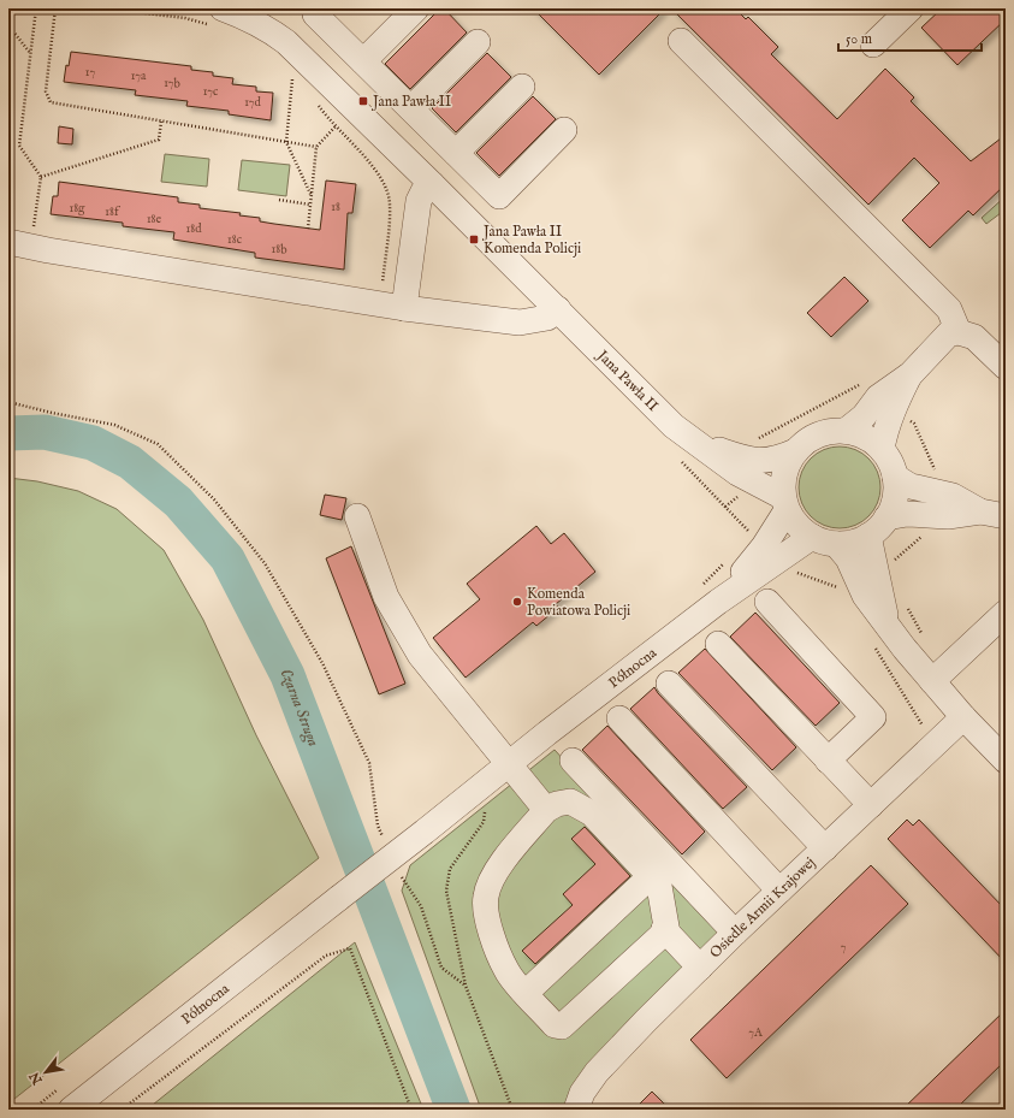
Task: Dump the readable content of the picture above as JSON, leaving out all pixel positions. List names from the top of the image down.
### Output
{
  "streets": {
    "street": ["Jana Pawła II", "Północna", "Osiedle Armii Krajowej"]
  },
  "water": ["Czarna Struga"],
  "places": {
    "transit": ["Jana Pawła II", "Jana Pawła II Komenda Policji"],
    "other": ["Komenda Powiatowa Policji"]
  },
  "house_numbers": [
    "17",
    "17a",
    "17b",
    "17c",
    "17d",
    "18",
    "18g",
    "18f",
    "18e",
    "18d",
    "18c",
    "18b",
    "7",
    "7A"
  ],
  "scale_bar": "50 m",
  "north": "bottom left"
}
